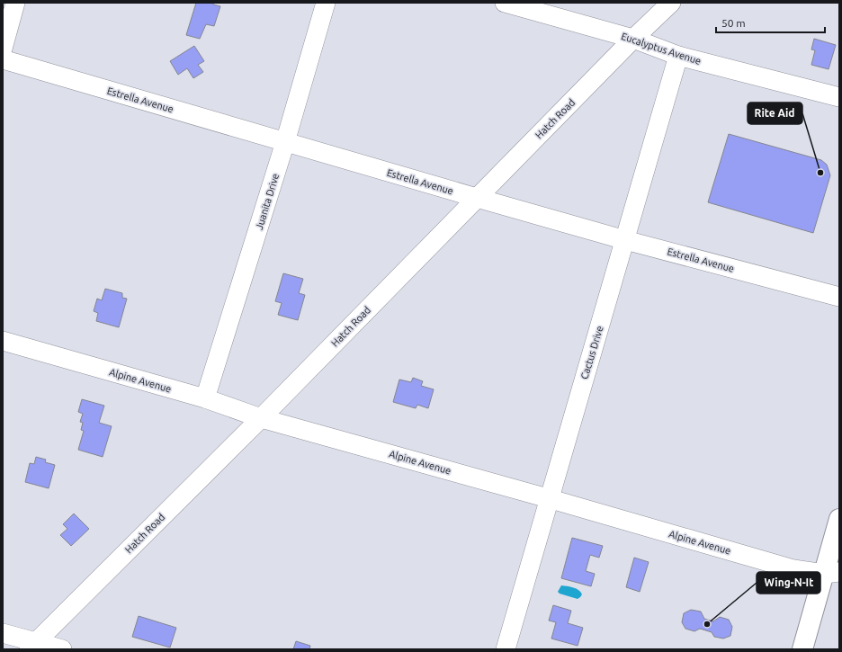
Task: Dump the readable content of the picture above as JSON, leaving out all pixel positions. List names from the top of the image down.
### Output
{
  "streets": {
    "street": [
      "Eucalyptus Avenue",
      "Estrella Avenue",
      "Hatch Road",
      "Juanita Drive",
      "Cactus Drive",
      "Alpine Avenue"
    ]
  },
  "crossings": [
    ["Eucalyptus Avenue", "Hatch Road"],
    ["Eucalyptus Avenue", "Cactus Drive"],
    ["Estrella Avenue", "Hatch Road"],
    ["Estrella Avenue", "Juanita Drive"],
    ["Estrella Avenue", "Cactus Drive"],
    ["Hatch Road", "Alpine Avenue"],
    ["Juanita Drive", "Alpine Avenue"],
    ["Cactus Drive", "Alpine Avenue"]
  ],
  "places": ["Rite Aid", "Wing-N-It"],
  "scale_bar": "50 m"
}
